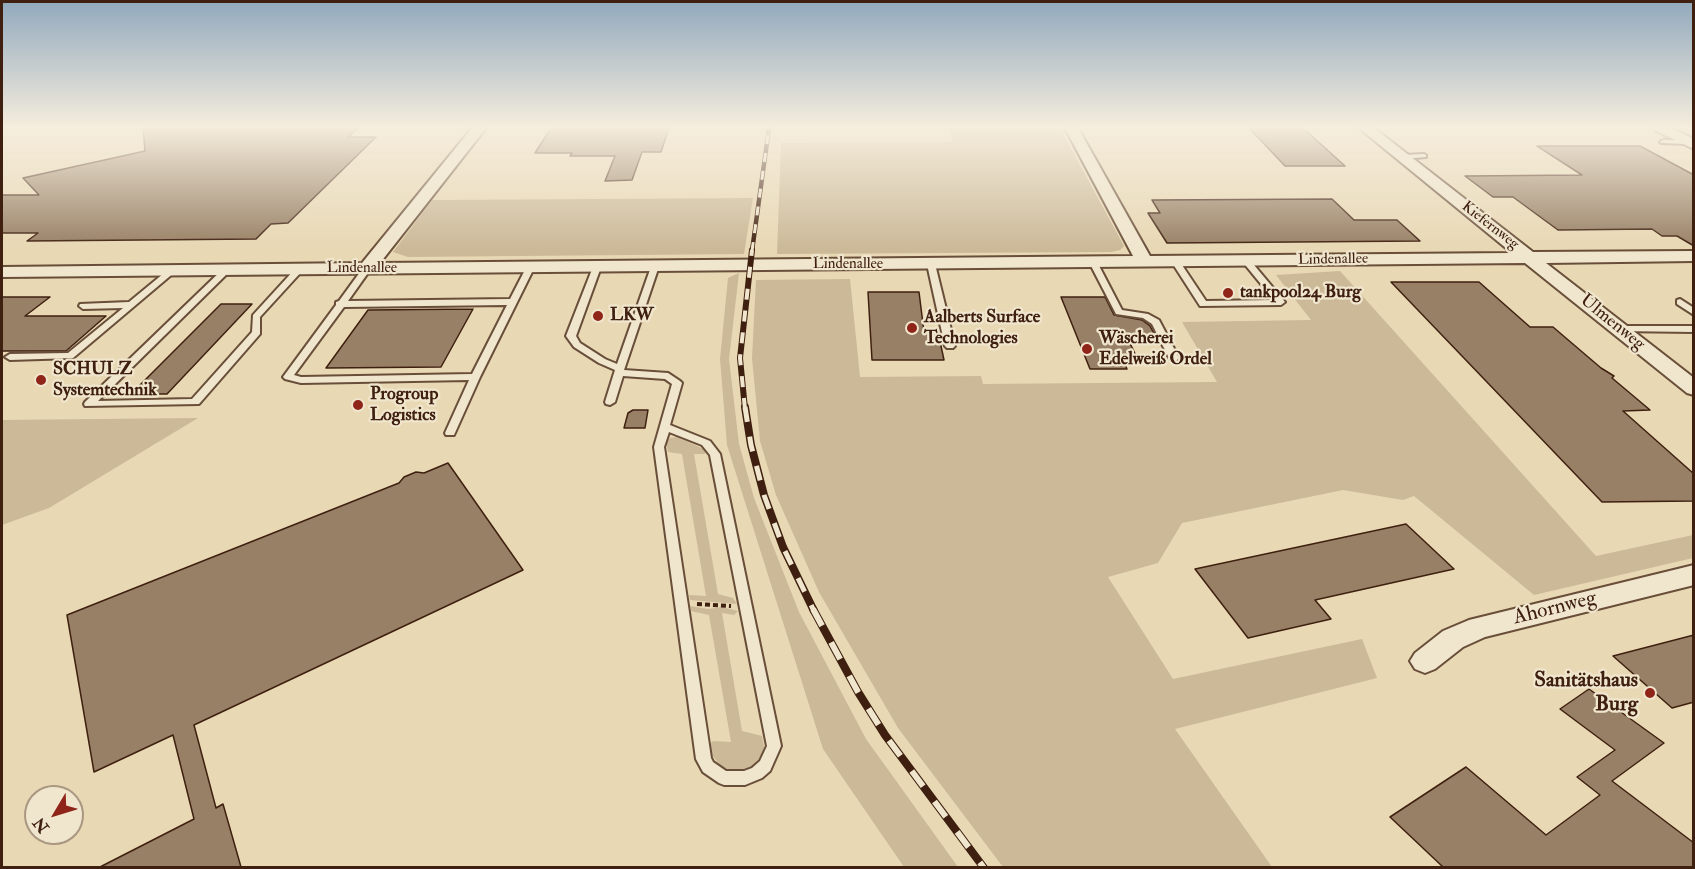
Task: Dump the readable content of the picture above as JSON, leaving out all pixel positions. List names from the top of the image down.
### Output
{
  "streets": {
    "street": [
      "Kiefernweg",
      "Lindenallee",
      "Ulmenweg",
      "Ahornweg"
    ]
  },
  "crossings": [
    ["Kiefernweg", "Lindenallee"],
    ["Kiefernweg", "Ulmenweg"],
    ["Lindenallee", "Ulmenweg"]
  ],
  "places": [
    "tankpool24 Burg",
    "LKW",
    "Aalberts Surface Technologies",
    "Wäscherei Edelweiß Ordel",
    "SCHULZ Systemtechnik",
    "Progroup Logistics",
    "Sanitätshaus Burg"
  ],
  "north": "bottom left"
}
